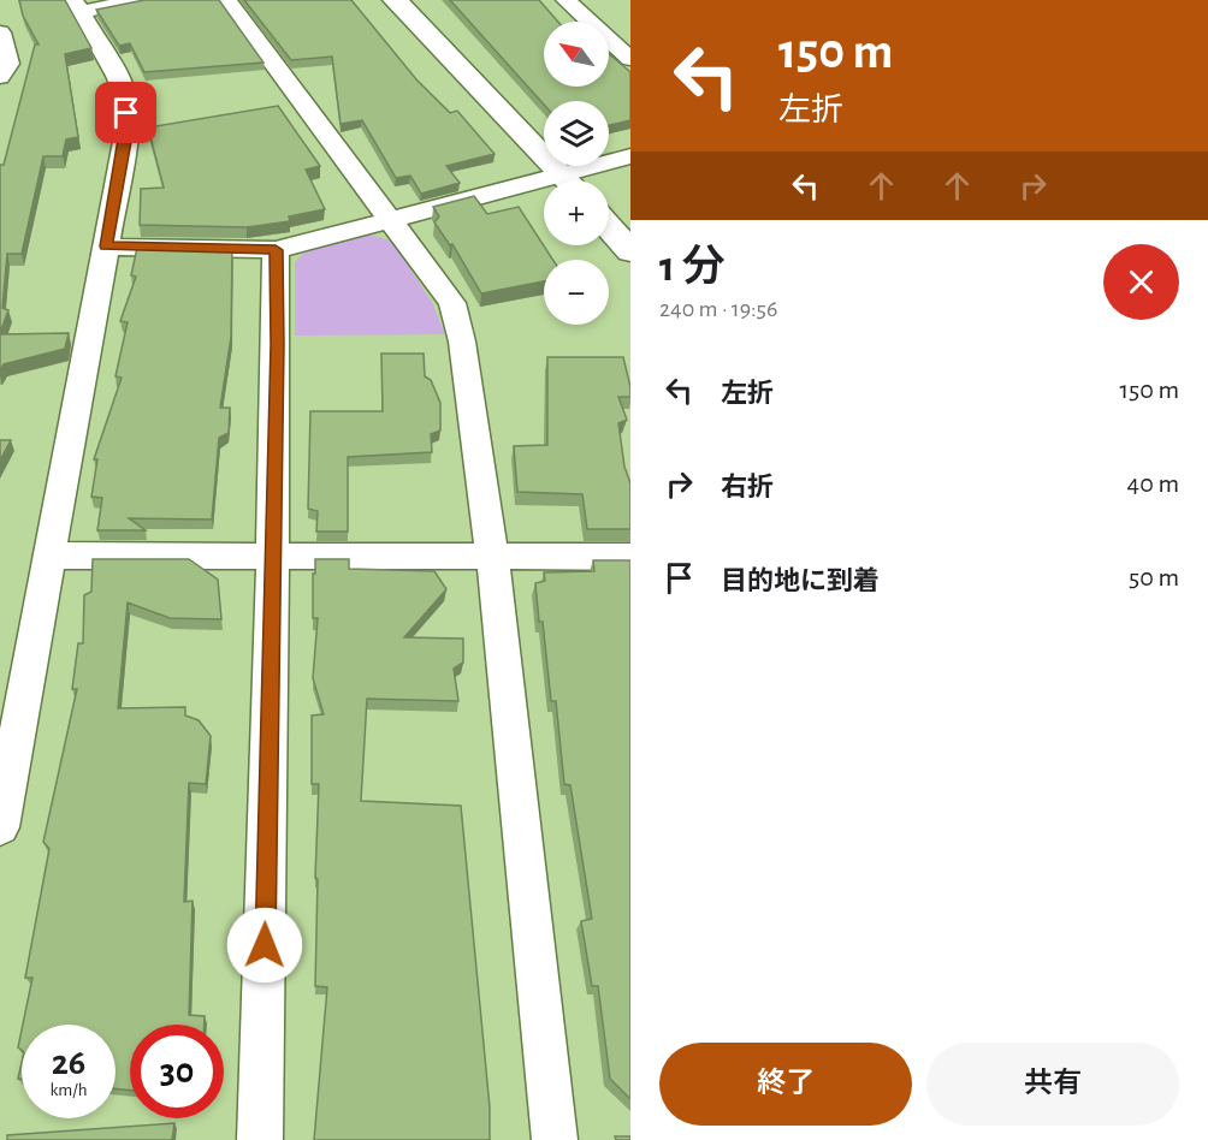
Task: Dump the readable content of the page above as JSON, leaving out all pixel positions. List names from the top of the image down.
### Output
{
  "north": "top left",
  "page": {
    "turn": ["150 m", "左折"],
    "map_buttons": ["+", "−"],
    "heading": ["1 分", "240 m · 19:56"],
    "list": [
      {
        "name": "左折",
        "value": "150 m"
      },
      {
        "name": "右折",
        "value": "40 m"
      },
      {
        "name": "目的地に到着",
        "value": "50 m"
      }
    ],
    "speed": "26 km/h",
    "limit": "30",
    "buttons": ["終了", "共有"]
  }
}
